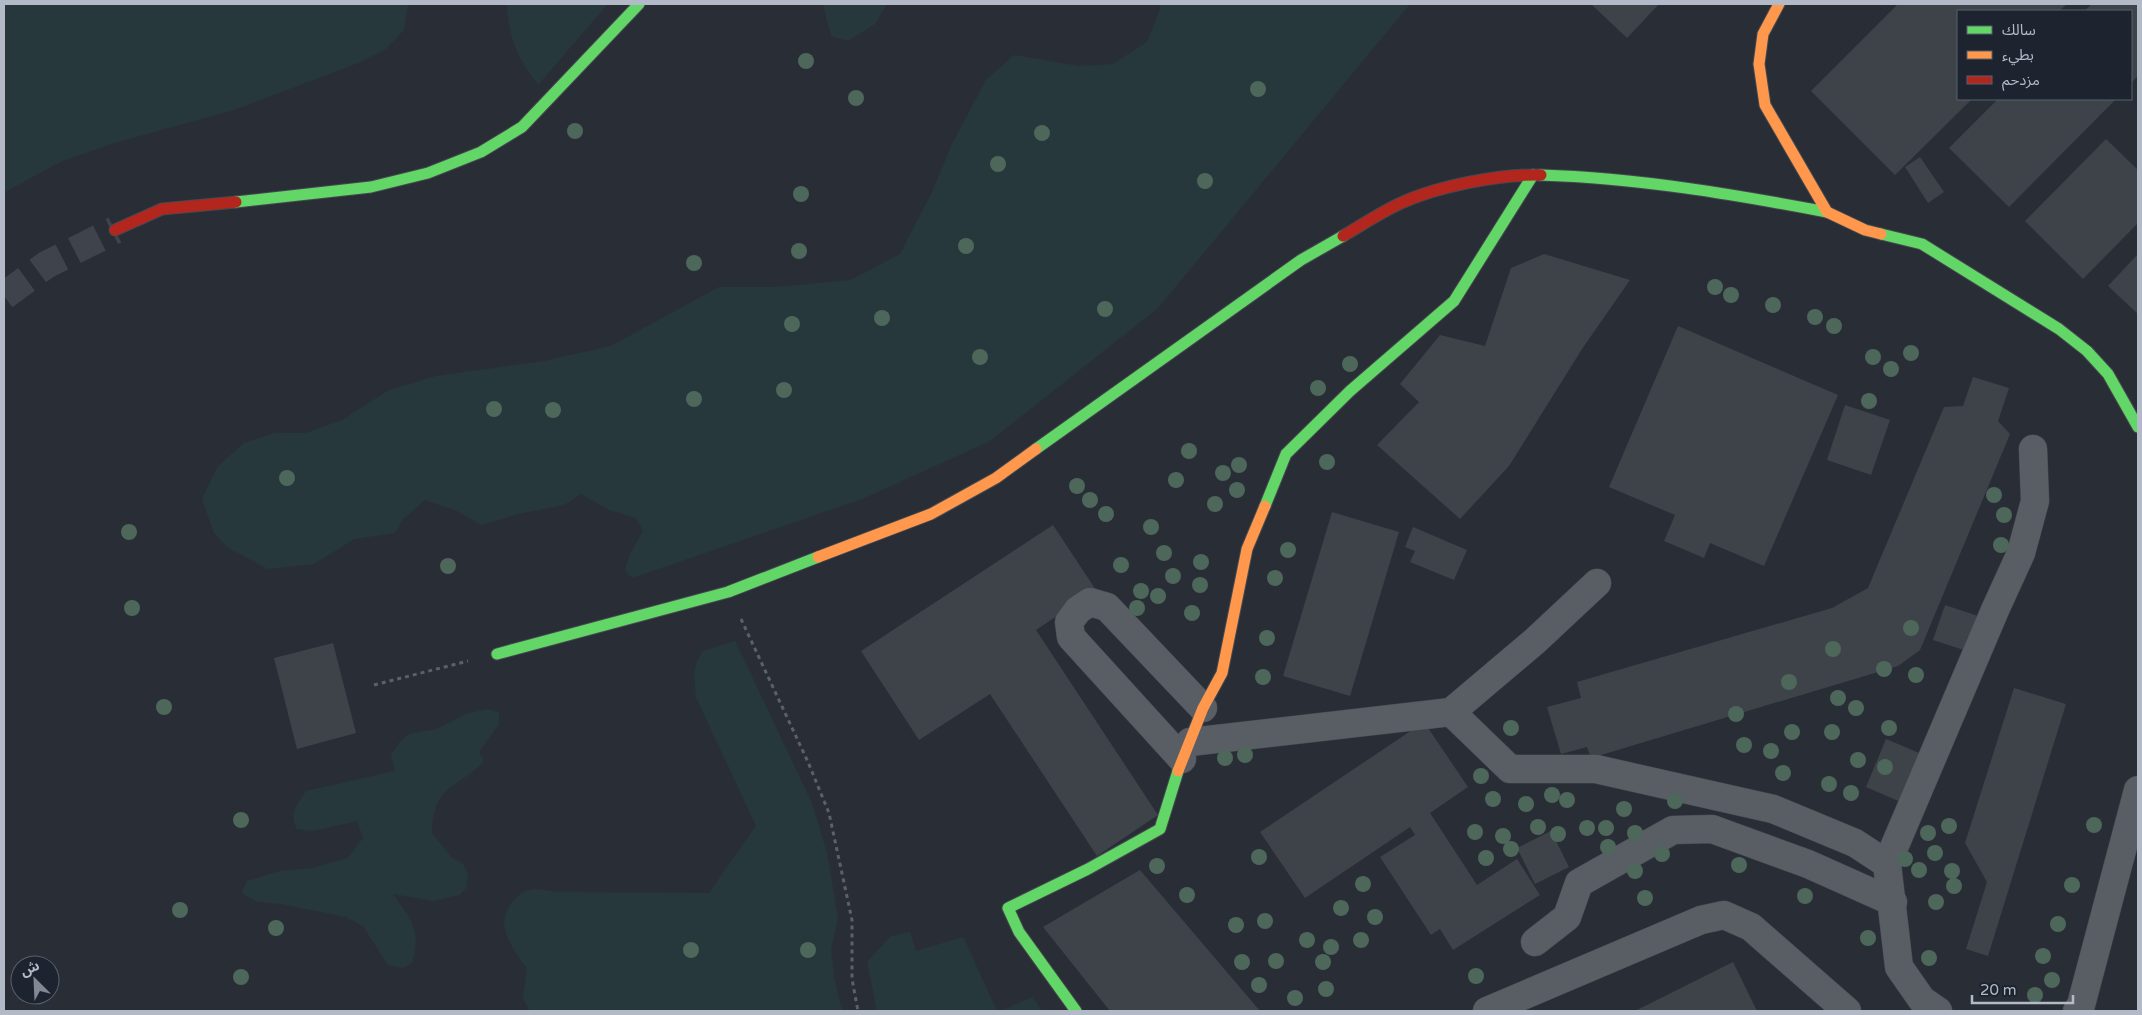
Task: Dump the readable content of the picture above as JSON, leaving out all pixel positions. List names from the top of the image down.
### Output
{
  "legend": ["سالك", "بطيء", "مزدحم"],
  "scale_bar": "20 m",
  "north": "top left"
}
